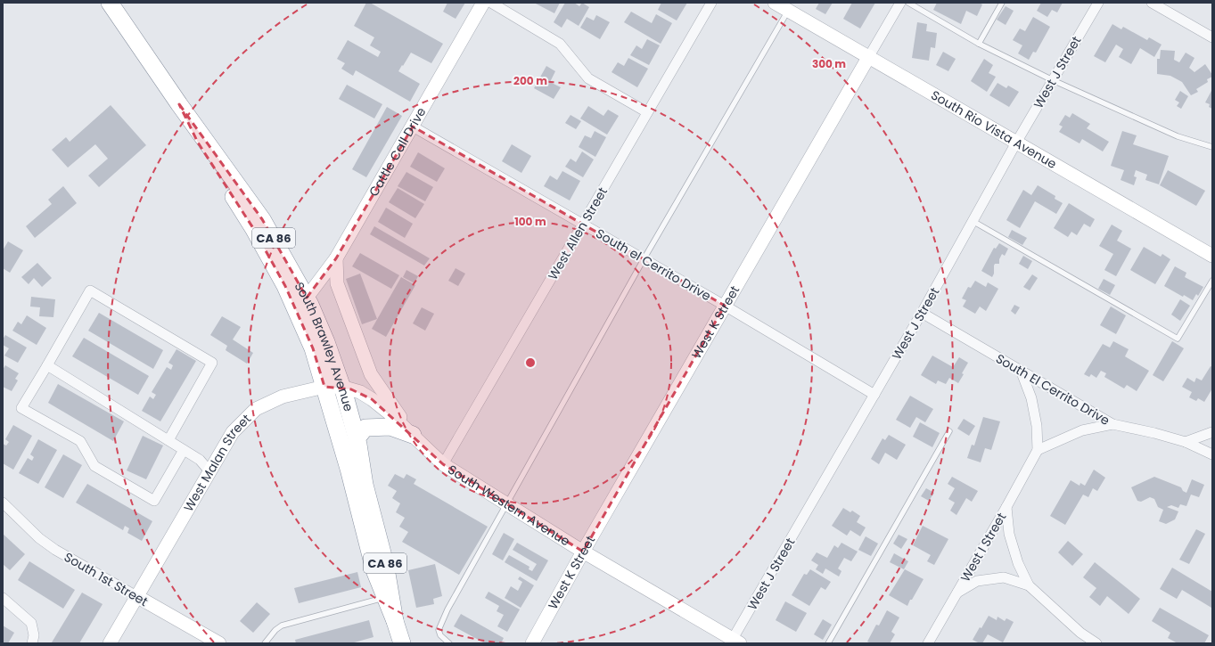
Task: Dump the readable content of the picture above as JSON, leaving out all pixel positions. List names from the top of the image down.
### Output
{
  "streets": {
    "highway": ["CA 86", "South Brawley Avenue"],
    "street": [
      "West J Street",
      "South Rio Vista Avenue",
      "Cattle Call Drive",
      "West Allen Street",
      "South el Cerrito Drive",
      "West K Street",
      "South El Cerrito Drive",
      "West Malan Street",
      "South Western Avenue",
      "West I Street",
      "South 1st Street"
    ]
  },
  "crossings": [
    ["West J Street", "South Rio Vista Avenue"],
    ["West J Street", "South el Cerrito Drive"],
    ["West J Street", "South El Cerrito Drive"],
    ["West J Street", "South Western Avenue"],
    ["South Rio Vista Avenue", "West K Street"],
    ["Cattle Call Drive", "South el Cerrito Drive"],
    ["Cattle Call Drive", "South Brawley Avenue"],
    ["Cattle Call Drive", "South Western Avenue"],
    ["West Allen Street", "South el Cerrito Drive"],
    ["West Allen Street", "South Western Avenue"],
    ["South el Cerrito Drive", "West K Street"],
    ["West K Street", "South Western Avenue"],
    ["South Brawley Avenue", "West Malan Street"],
    ["South Brawley Avenue", "South Western Avenue"],
    ["West Malan Street", "South Western Avenue"],
    ["West Malan Street", "South 1st Street"]
  ],
  "rings": ["300 m", "200 m", "100 m"]
}
